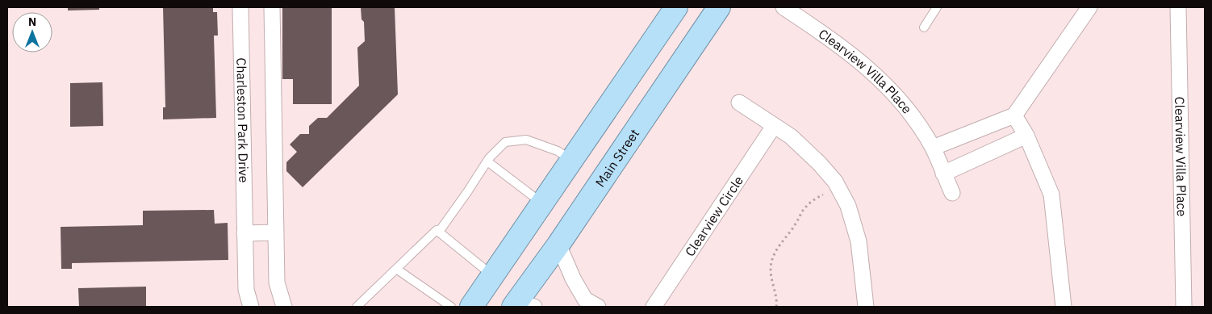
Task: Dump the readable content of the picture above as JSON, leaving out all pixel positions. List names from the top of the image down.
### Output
{
  "streets": {
    "highway": ["Main Street"],
    "street": ["Clearview Villa Place", "Charleston Park Drive", "Clearview Circle"]
  },
  "north": "top"
}
